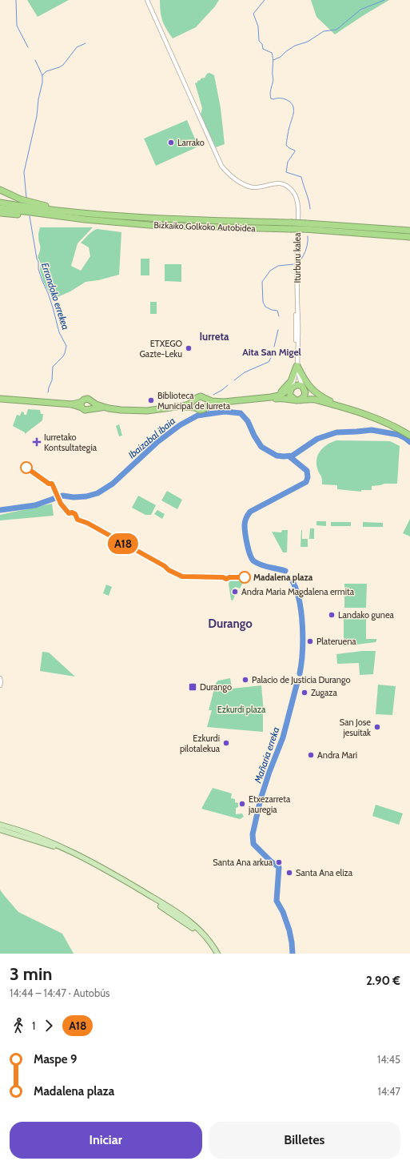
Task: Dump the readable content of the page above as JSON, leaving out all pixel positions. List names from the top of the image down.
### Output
{
  "streets": {
    "highway": ["Bizkaiko Golkoko Autobidea"],
    "street": ["Iturburu kalea"]
  },
  "districts": ["Iurreta", "Aita San Migel", "Durango"],
  "water": ["Errandoko errekea", "Ibaizabal ibaia", "Mañaria erreka"],
  "parks": ["Ezkurdi plaza"],
  "places": {
    "other": [
      "Larrako",
      "ETXEGO Gazte-Leku",
      "Biblioteca Municipal de Iurreta",
      "Madalena plaza",
      "Andra Maria Magdalena ermita",
      "Landako gunea",
      "Plateruena",
      "Palacio de Justicia Durango",
      "Zugaza",
      "San Jose jesuitak",
      "Ezkurdi pilotalekua",
      "Andra Mari",
      "Etxezarreta jauregia",
      "Santa Ana arkua",
      "Santa Ana eliza"
    ],
    "health": ["Iurretako Kontsultategia"],
    "transit": ["Durango"]
  },
  "lines": ["bus line A18"],
  "page": {
    "on_map": "A18",
    "heading": ["3 min", "14:44 – 14:47 · Autobús", "2.90 €"],
    "legs": ["1", "A18"],
    "list": [
      {
        "name": "Maspe 9",
        "value": "14:45"
      },
      {
        "name": "Madalena plaza",
        "value": "14:47"
      }
    ],
    "buttons": ["Iniciar", "Billetes"]
  }
}
